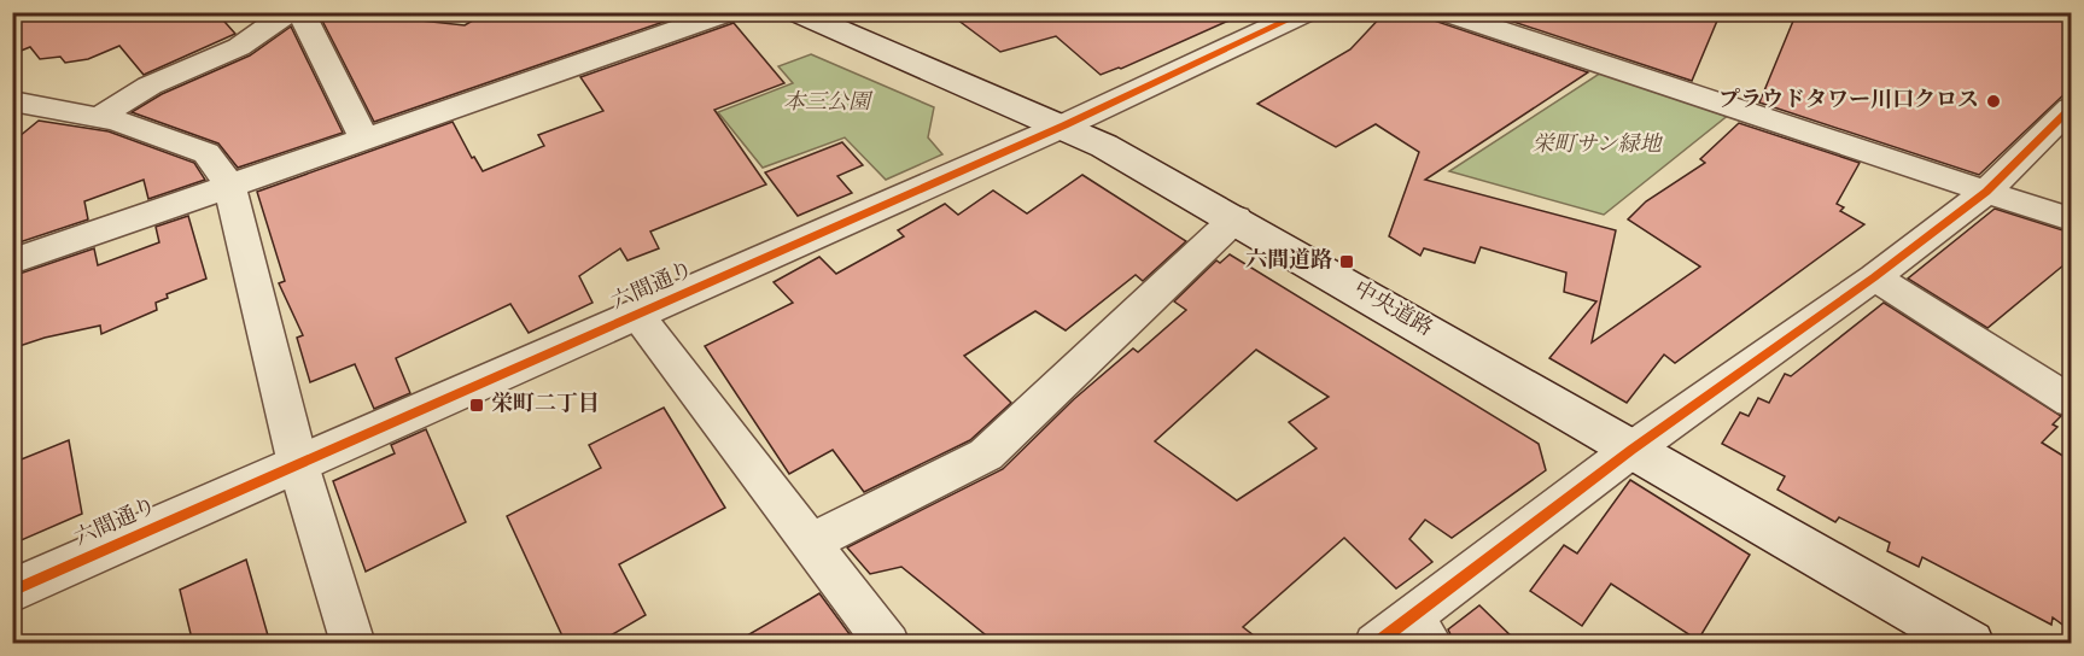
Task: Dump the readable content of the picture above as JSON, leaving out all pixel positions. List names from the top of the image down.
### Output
{
  "streets": {
    "street": ["六間通り", "中央道路"]
  },
  "crossings": [
    ["六間通り", "中央道路"]
  ],
  "parks": ["本三公園", "栄町サン緑地"],
  "places": {
    "other": ["プラウドタワー川口クロス"],
    "transit": ["六間道路", "栄町二丁目"]
  }
}
